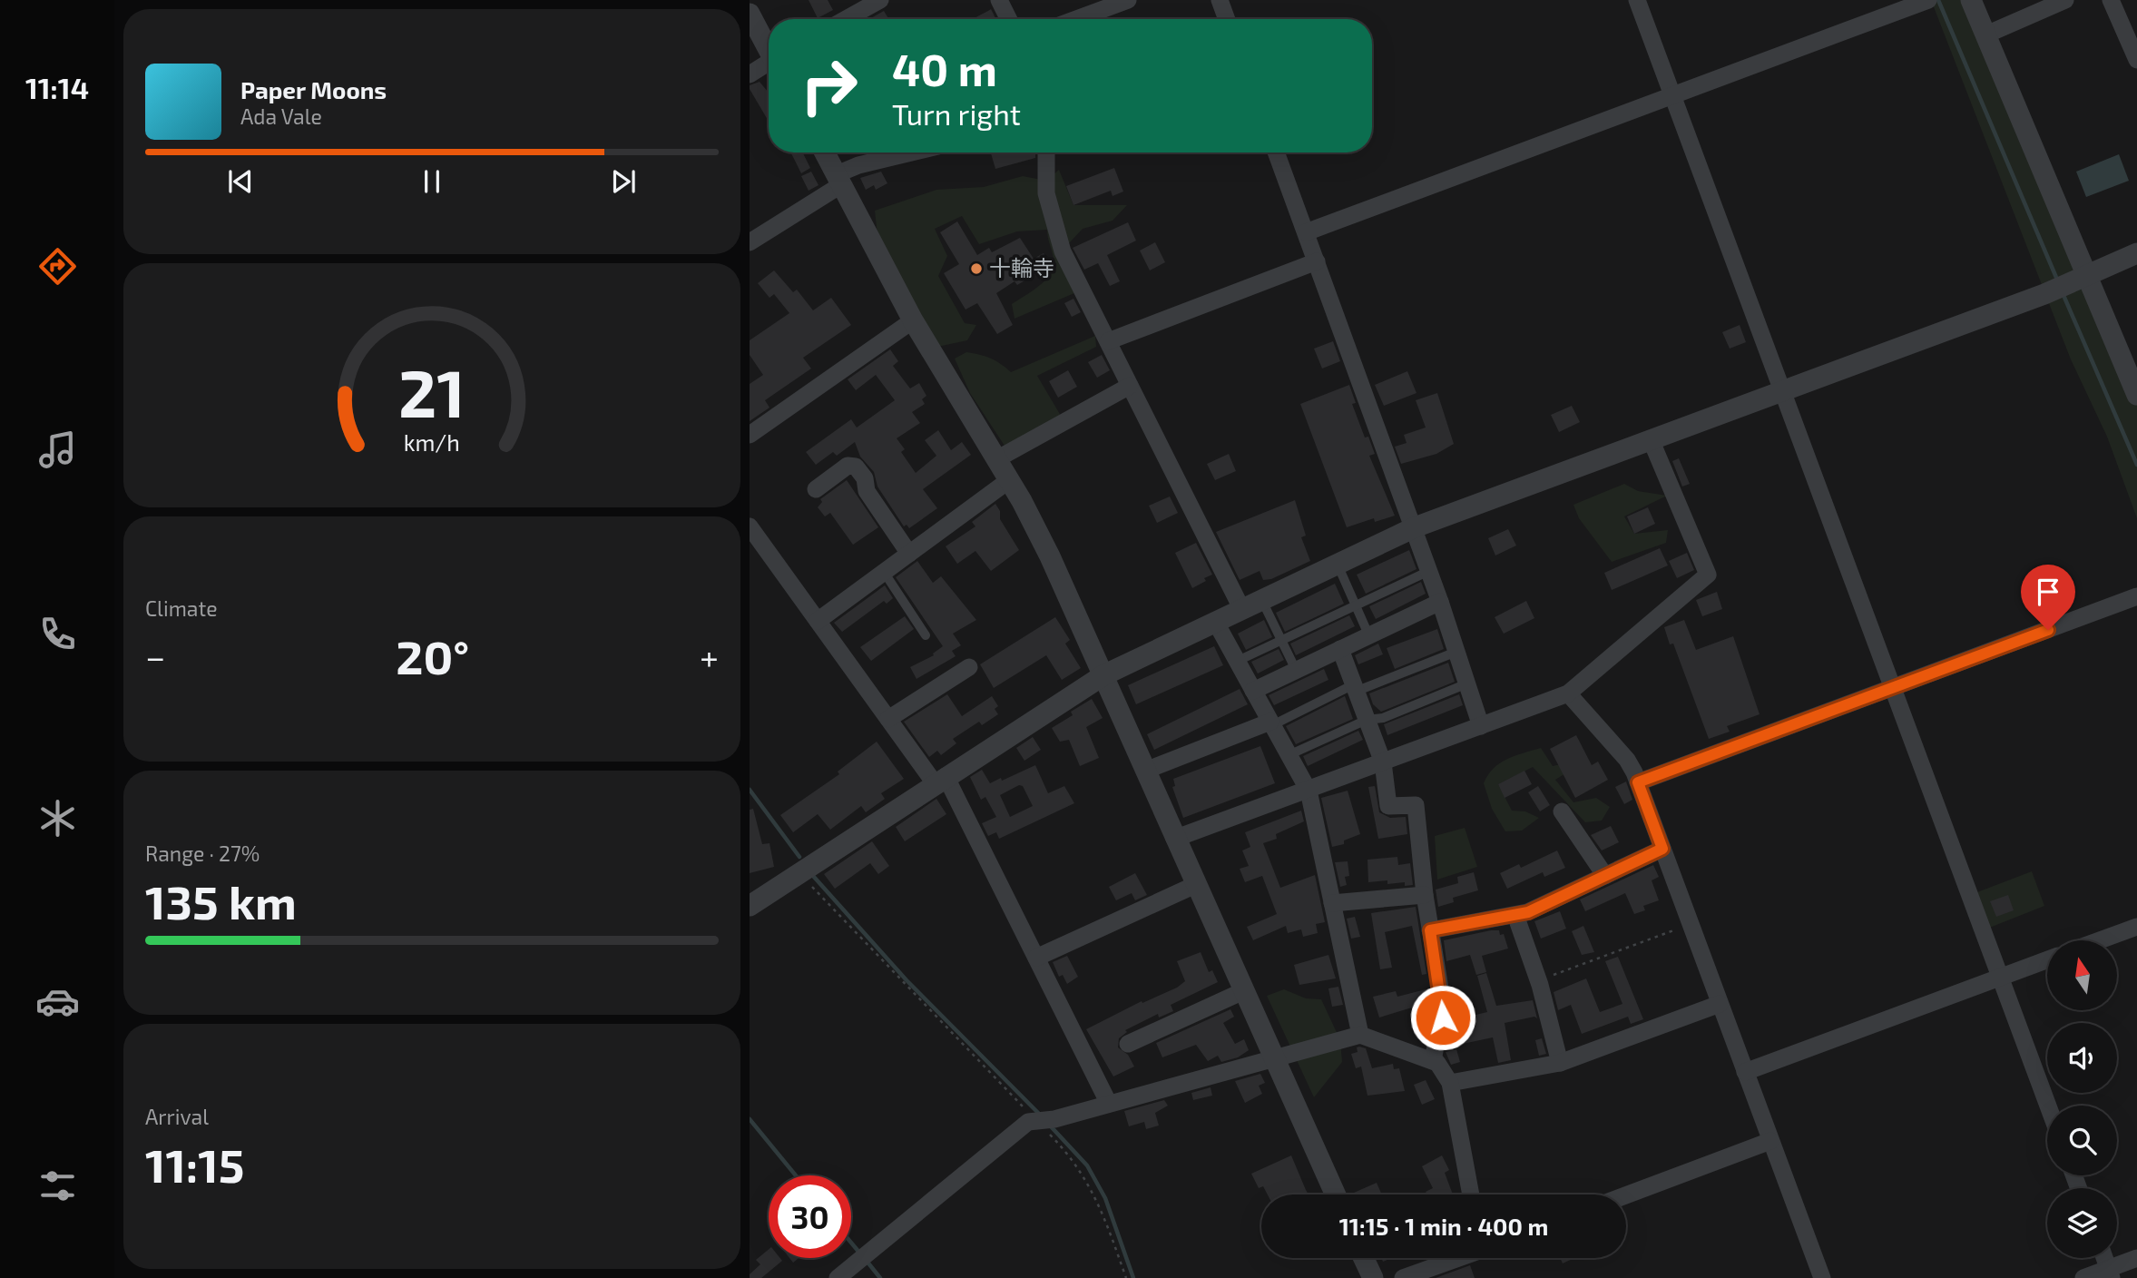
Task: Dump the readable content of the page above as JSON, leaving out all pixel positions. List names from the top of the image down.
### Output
{
  "places": ["十輪寺"],
  "north": "top",
  "page": {
    "tabs": "11:14",
    "turn": ["40 m", "Turn right"],
    "song": ["Paper Moons", "Ada Vale"],
    "tile": [
      "Climate",
      ["Range · 27%", "135 km"],
      ["Arrival", "11:15"]
    ],
    "heat": ["−", "20°", "+"],
    "limit": "30",
    "trip": "11:15 · 1 min · 400 m",
    "gauge": ["21", "km/h"]
  }
}
